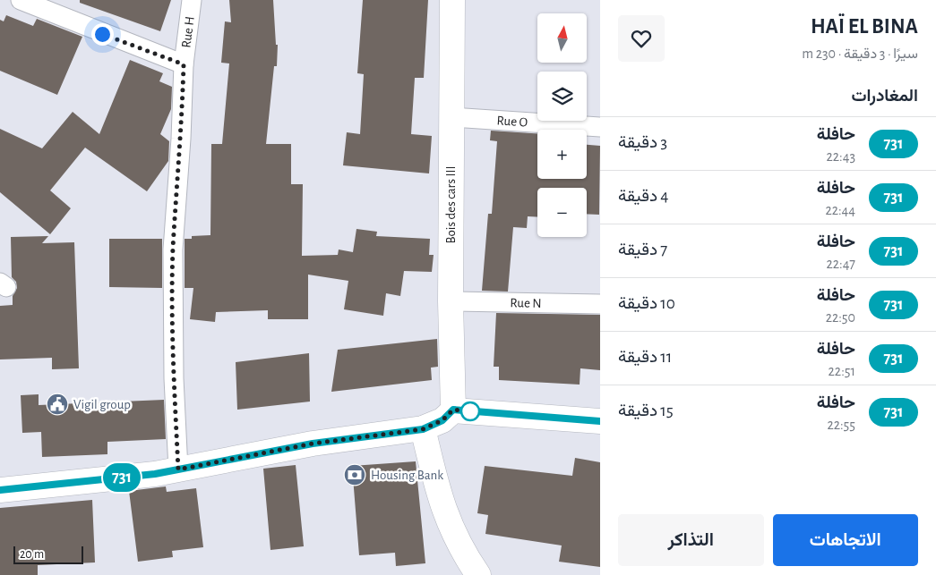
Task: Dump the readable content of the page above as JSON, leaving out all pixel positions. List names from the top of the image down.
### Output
{
  "streets": {
    "main road": ["Bois des cars III"],
    "street": ["Rue H", "Rue O", "Rue N"]
  },
  "crossings": [
    ["Rue O", "Bois des cars III"],
    ["Bois des cars III", "Rue N"]
  ],
  "places": {
    "public building": ["Vigil group"],
    "bank": ["Housing Bank"]
  },
  "lines": ["bus line 731"],
  "scale_bar": "20 m",
  "north": "top",
  "page": {
    "heading": [
      ["HAÏ EL BINA", "سيرًا · 3 دقيقة · 230 m"],
      "المغادرات"
    ],
    "on_map": "731",
    "map_buttons": ["+", "−"],
    "list": [
      {
        "mark": "731",
        "name": "حافلة",
        "note": "22:43",
        "value": "3 دقيقة"
      },
      {
        "mark": "731",
        "name": "حافلة",
        "note": "22:44",
        "value": "4 دقيقة"
      },
      {
        "mark": "731",
        "name": "حافلة",
        "note": "22:47",
        "value": "7 دقيقة"
      },
      {
        "mark": "731",
        "name": "حافلة",
        "note": "22:50",
        "value": "10 دقيقة"
      },
      {
        "mark": "731",
        "name": "حافلة",
        "note": "22:51",
        "value": "11 دقيقة"
      },
      {
        "mark": "731",
        "name": "حافلة",
        "note": "22:55",
        "value": "15 دقيقة"
      }
    ],
    "buttons": ["الاتجاهات", "التذاكر"],
    "scale": "20 m"
  }
}
